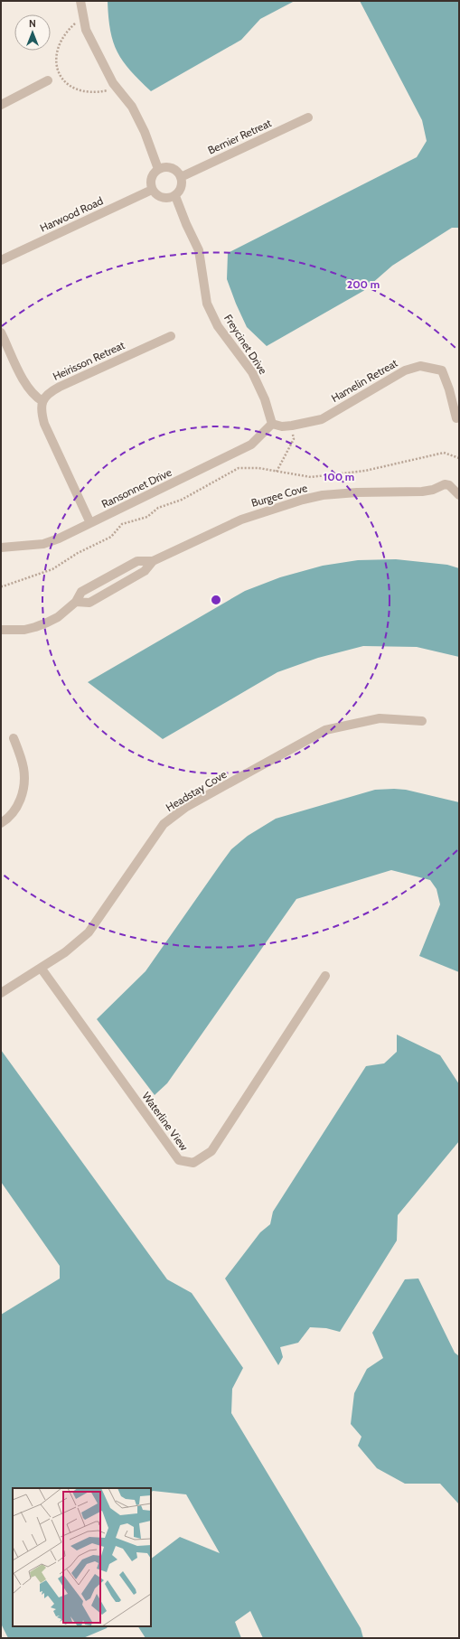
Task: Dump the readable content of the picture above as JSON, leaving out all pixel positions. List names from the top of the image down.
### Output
{
  "streets": {
    "street": [
      "Bernier Retreat",
      "Harwood Road",
      "Freycinet Drive",
      "Heirisson Retreat",
      "Hamelin Retreat",
      "Ransonnet Drive",
      "Burgee Cove",
      "Headstay Cove",
      "Waterline View"
    ]
  },
  "crossings": [
    ["Bernier Retreat", "Harwood Road"],
    ["Bernier Retreat", "Freycinet Drive"],
    ["Harwood Road", "Freycinet Drive"],
    ["Freycinet Drive", "Hamelin Retreat"],
    ["Freycinet Drive", "Ransonnet Drive"],
    ["Hamelin Retreat", "Ransonnet Drive"],
    ["Headstay Cove", "Waterline View"]
  ],
  "north": "top",
  "rings": ["200 m", "100 m"]
}
